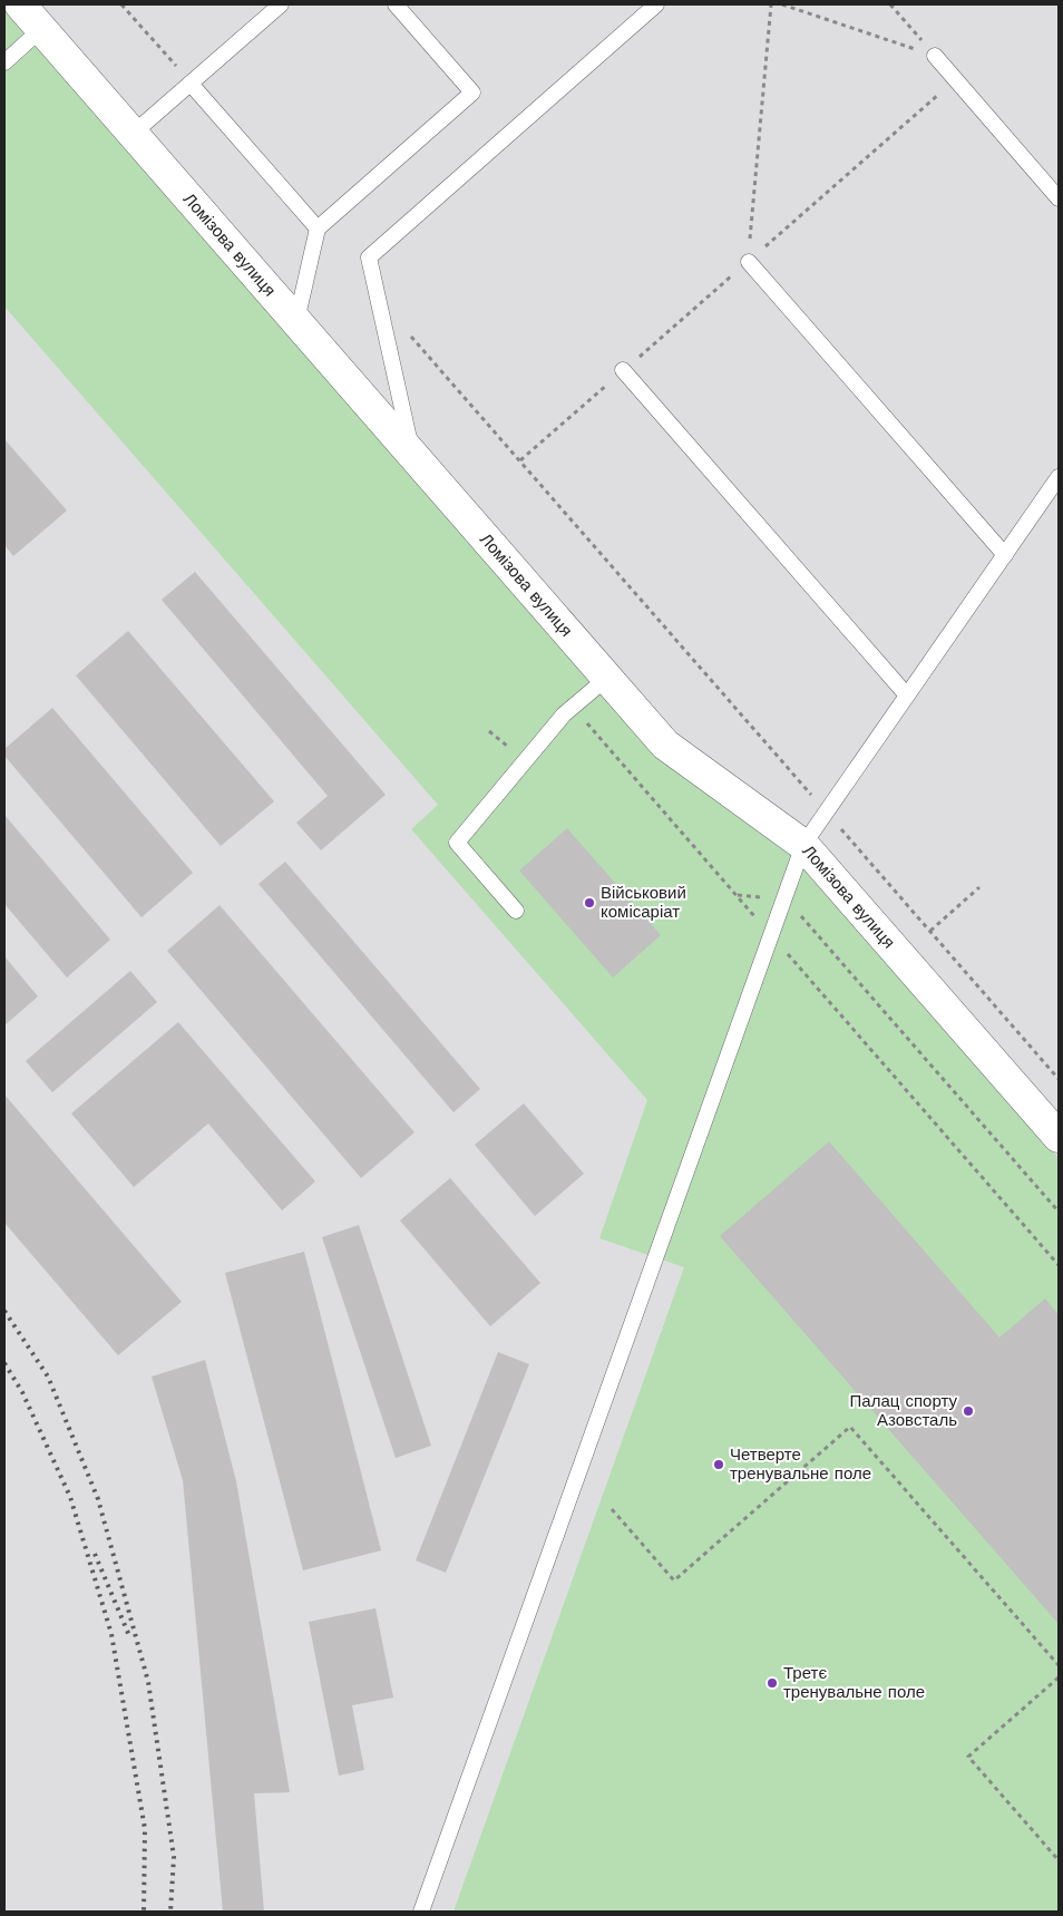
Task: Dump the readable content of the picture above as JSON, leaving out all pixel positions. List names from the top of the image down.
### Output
{
  "streets": {
    "street": ["Ломізова вулиця"]
  },
  "places": [
    "Військовий комісаріат",
    "Палац спорту Азовсталь",
    "Четверте тренувальне поле",
    "Третє тренувальне поле"
  ]
}
